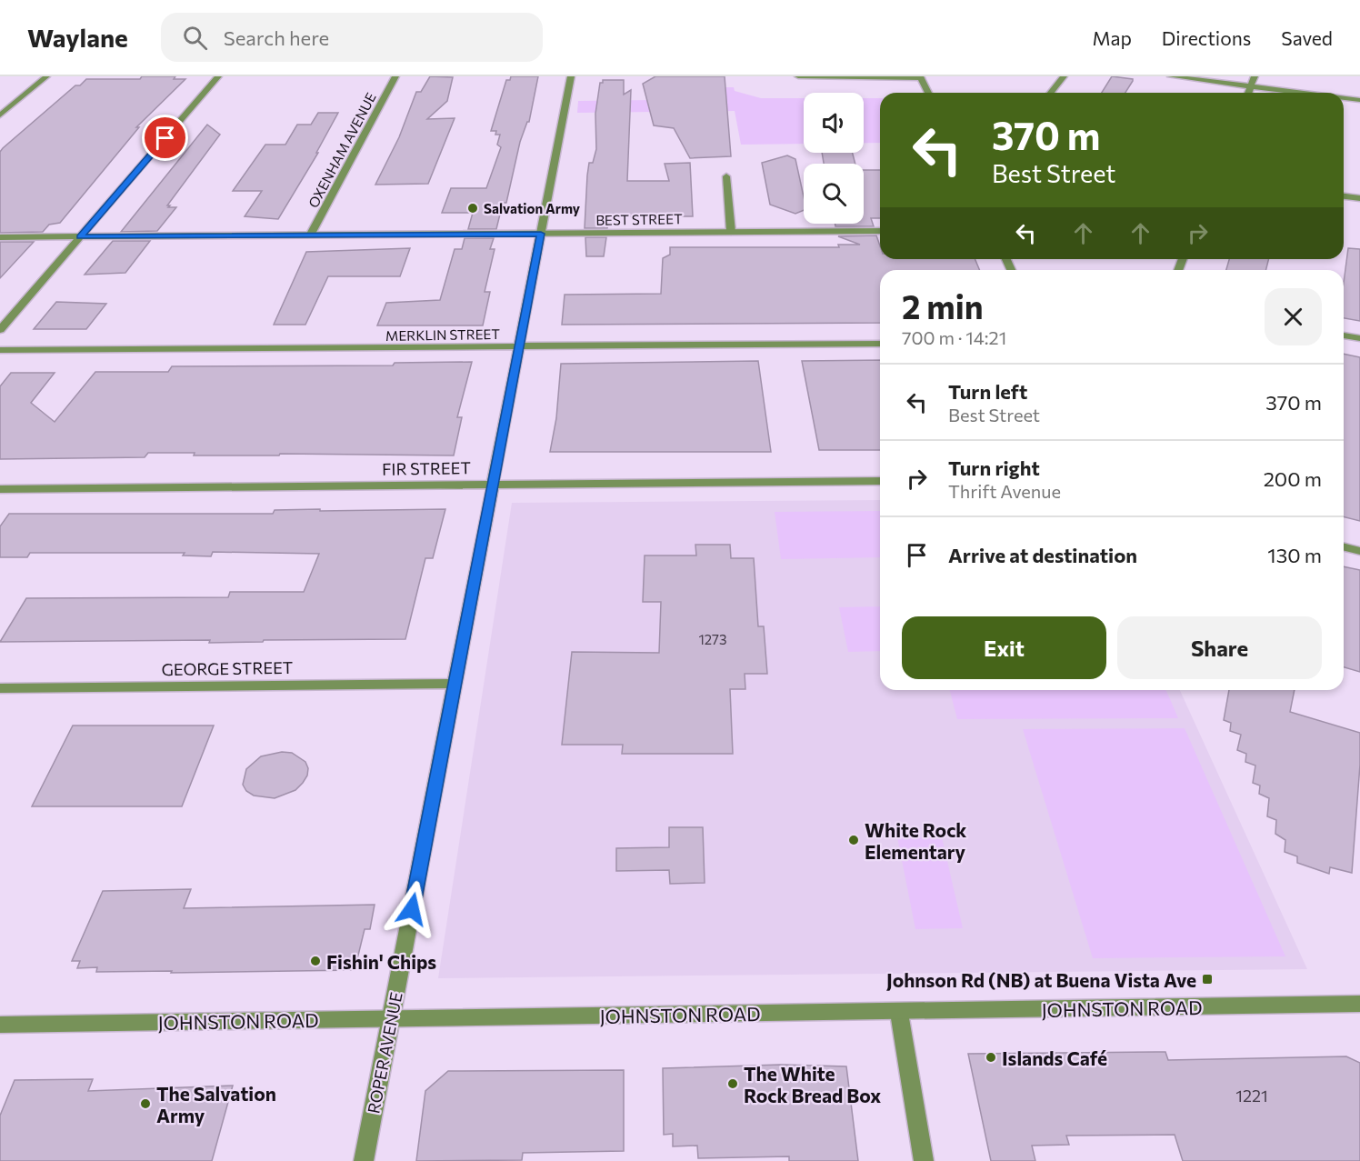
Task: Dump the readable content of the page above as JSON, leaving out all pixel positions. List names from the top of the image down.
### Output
{
  "streets": {
    "street": [
      "OXENHAM AVENUE",
      "BEST STREET",
      "MERKLIN STREET",
      "FIR STREET",
      "GEORGE STREET",
      "JOHNSTON ROAD",
      "ROPER AVENUE"
    ]
  },
  "crossings": [
    ["OXENHAM AVENUE", "BEST STREET"],
    ["BEST STREET", "ROPER AVENUE"],
    ["MERKLIN STREET", "ROPER AVENUE"],
    ["FIR STREET", "ROPER AVENUE"],
    ["GEORGE STREET", "ROPER AVENUE"],
    ["JOHNSTON ROAD", "ROPER AVENUE"]
  ],
  "places": {
    "other": [
      "Salvation Army",
      "White Rock Elementary",
      "Fishin' Chips",
      "Islands Café",
      "The White Rock Bread Box",
      "The Salvation Army"
    ],
    "transit": ["Johnson Rd (NB) at Buena Vista Ave"]
  },
  "house_numbers": ["1273", "1221"],
  "page": {
    "header": "Waylane",
    "search": "Search here",
    "nav": ["Map", "Directions", "Saved"],
    "turn": ["370 m", "Best Street"],
    "heading": ["2 min", "700 m · 14:21"],
    "list": [
      {
        "name": "Turn left",
        "note": "Best Street",
        "value": "370 m"
      },
      {
        "name": "Turn right",
        "note": "Thrift Avenue",
        "value": "200 m"
      },
      {
        "name": "Arrive at destination",
        "value": "130 m"
      }
    ],
    "buttons": ["Exit", "Share"]
  }
}
